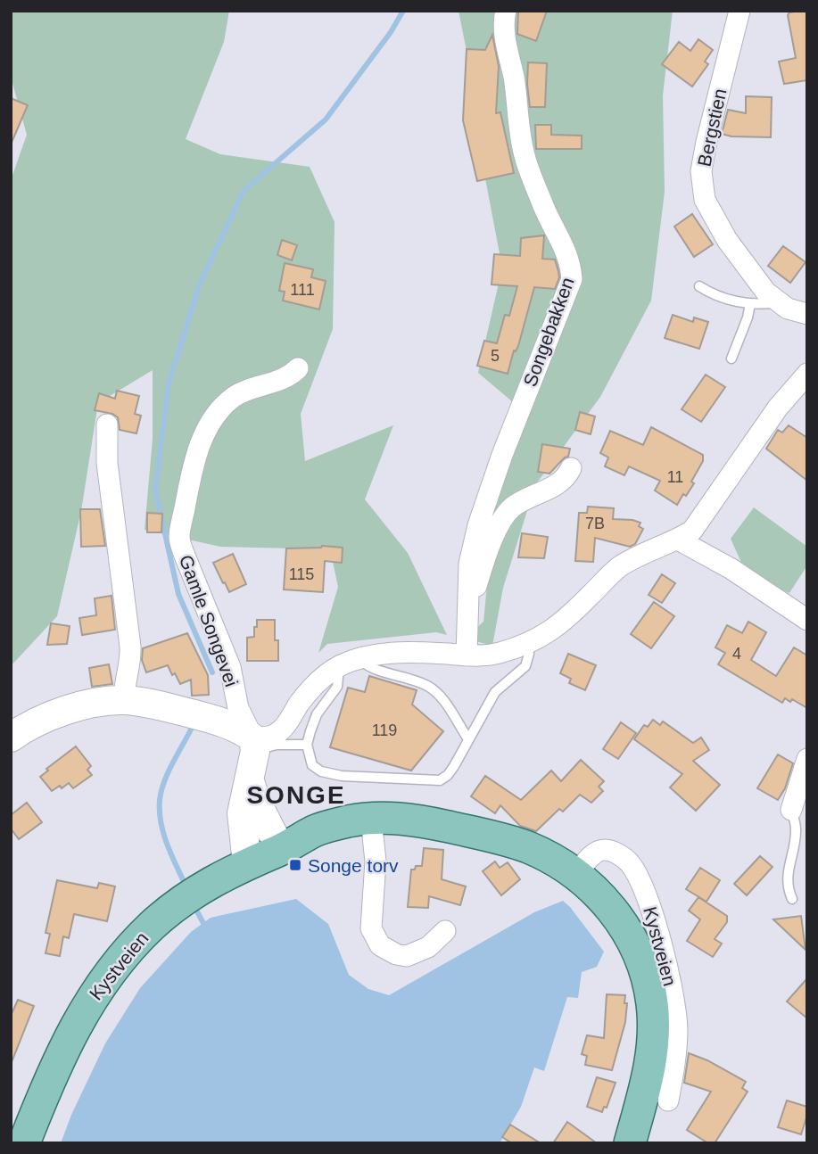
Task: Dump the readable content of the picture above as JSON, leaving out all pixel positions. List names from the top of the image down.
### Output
{
  "streets": {
    "main road": ["Kystveien"],
    "street": ["Bergstien", "Songebakken", "Gamle Songevei"]
  },
  "districts": ["SONGE"],
  "places": {
    "transit": ["Songe torv"]
  },
  "house_numbers": [
    "111",
    "5",
    "11",
    "7B",
    "115",
    "4",
    "119"
  ]
}
